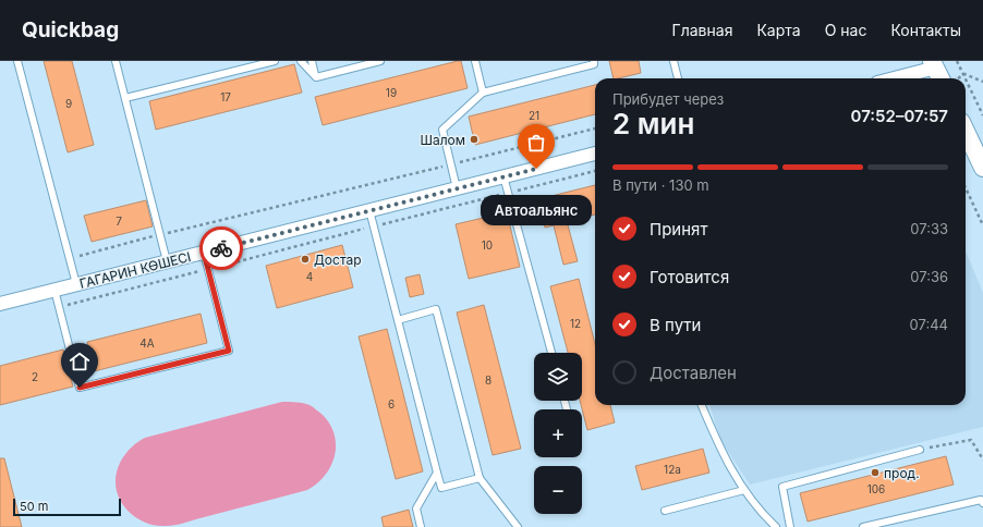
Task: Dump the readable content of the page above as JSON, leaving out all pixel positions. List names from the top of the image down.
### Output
{
  "streets": {
    "street": ["ГАГАРИН КӨШЕСІ"]
  },
  "places": [
    "Шалом",
    "Автоальянс",
    "Достар",
    "прод."
  ],
  "house_numbers": [
    "19",
    "17",
    "9",
    "21",
    "7",
    "10",
    "4",
    "12",
    "4А",
    "2",
    "8",
    "6",
    "12а",
    "106"
  ],
  "scale_bar": "50 m",
  "page": {
    "header": "Quickbag",
    "nav": [
      "Главная",
      "Карта",
      "О нас",
      "Контакты"
    ],
    "heading": ["2 мин", "Прибудет через", "07:52–07:57"],
    "bar": "В пути · 130 m",
    "bubble": "Автоальянс",
    "list": [
      ["Принят", "07:33"],
      ["Готовится", "07:36"],
      ["В пути", "07:44"],
      "Доставлен"
    ],
    "map_buttons": ["+", "−"],
    "scale": "50 m"
  }
}
